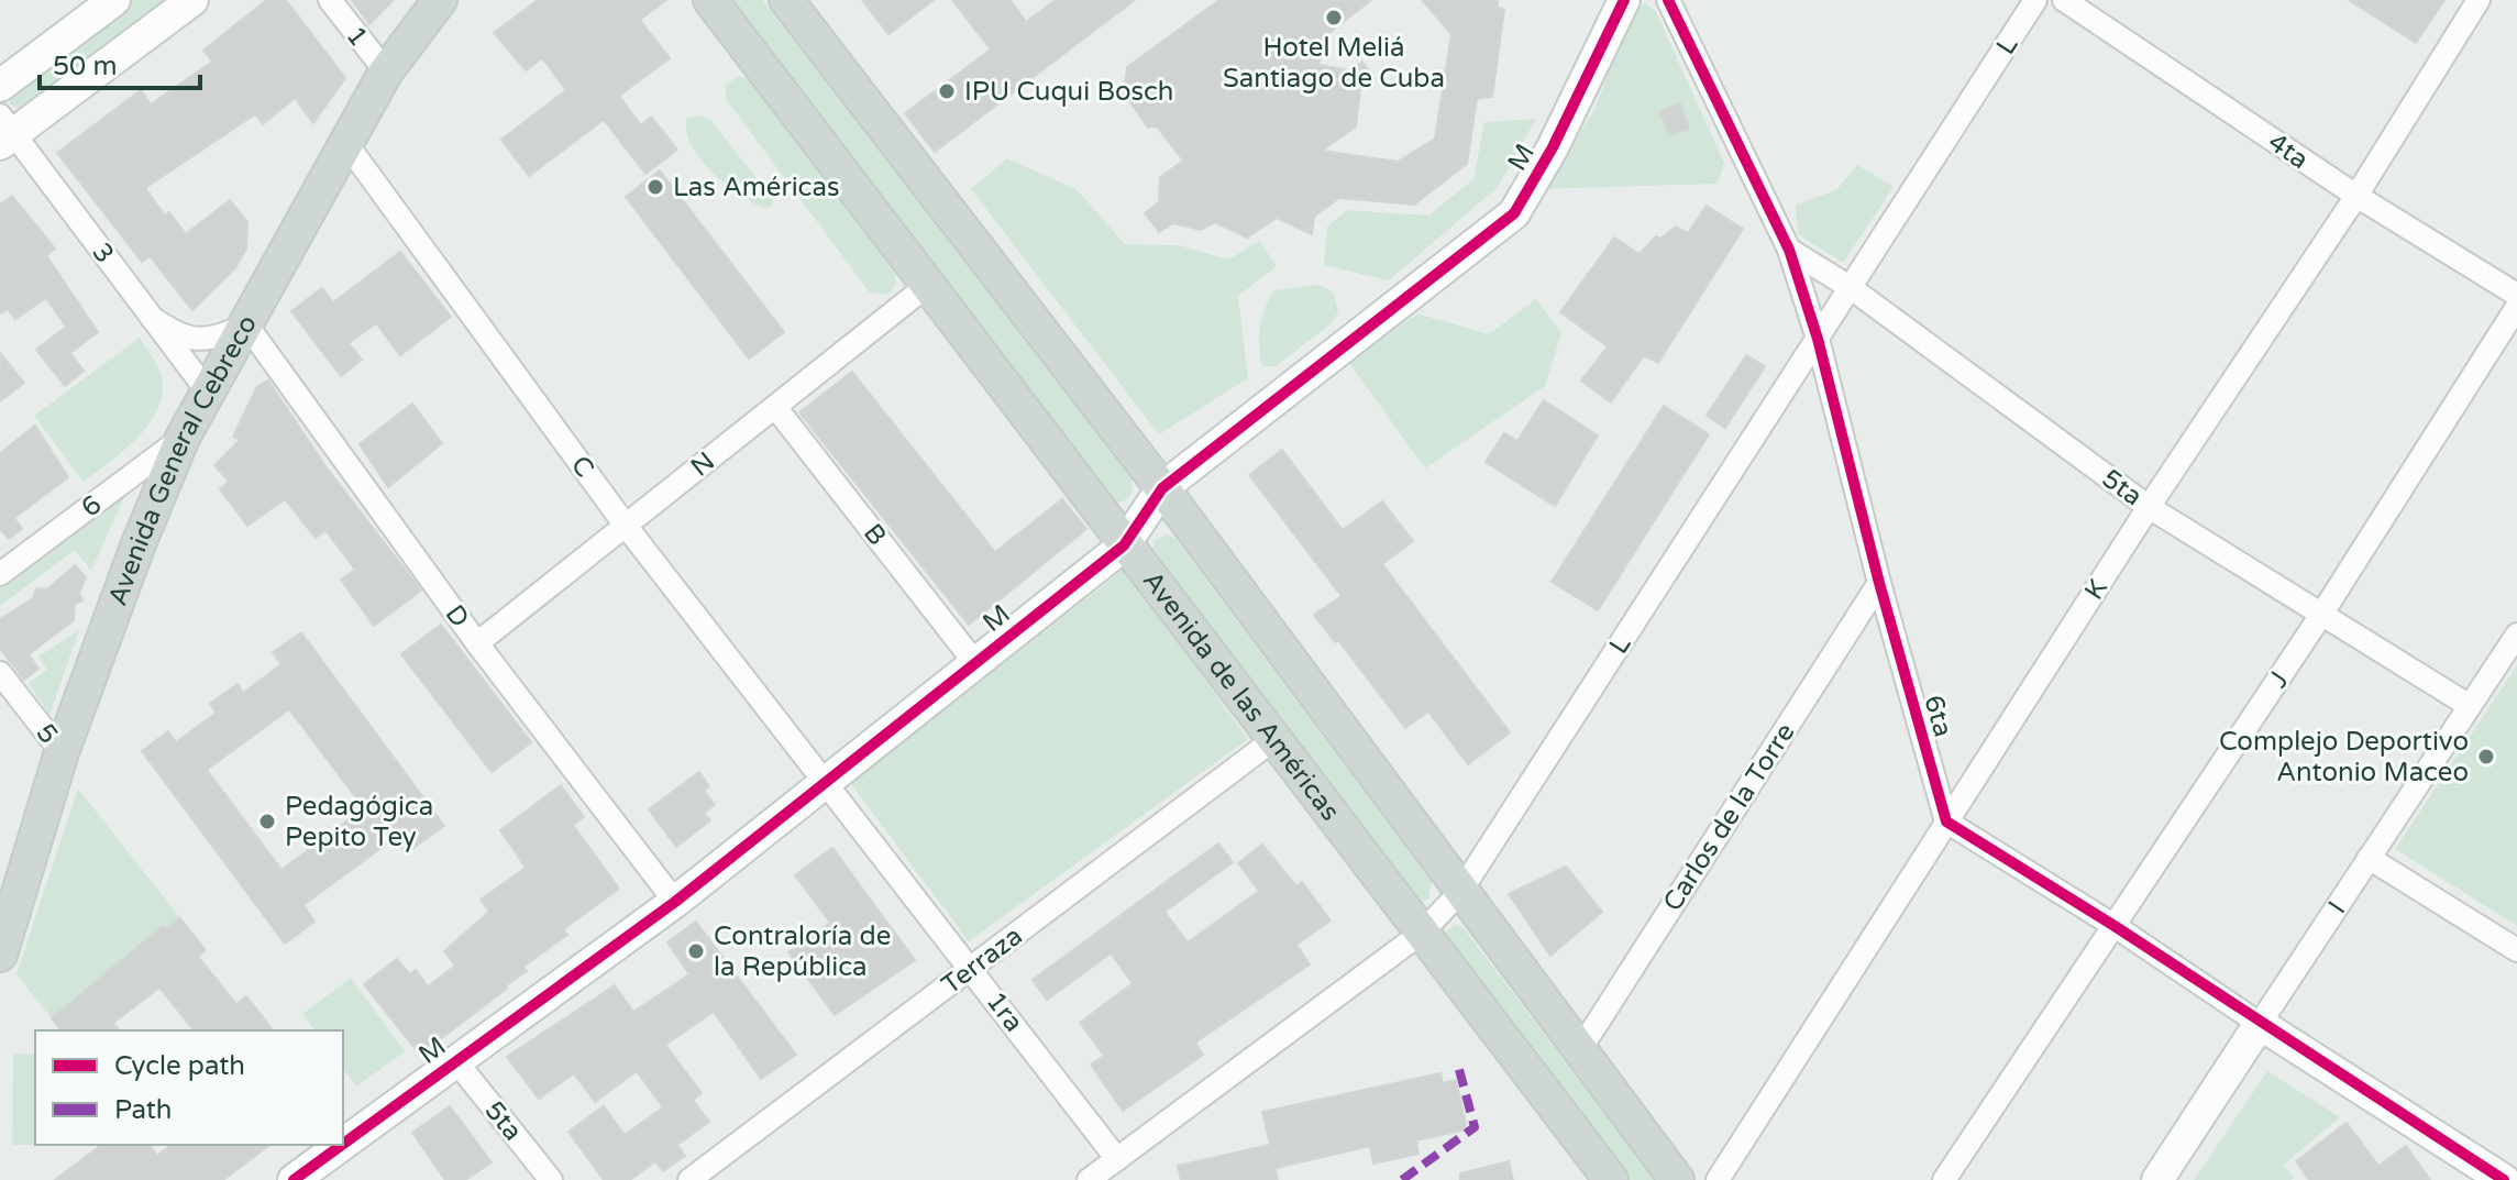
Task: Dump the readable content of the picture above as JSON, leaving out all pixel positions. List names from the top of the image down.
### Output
{
  "streets": {
    "main road": ["Avenida General Cebreco", "Avenida de las Américas"],
    "street": [
      "1",
      "L",
      "4ta",
      "M",
      "3",
      "N",
      "C",
      "5ta",
      "6",
      "B",
      "K",
      "D",
      "J",
      "6ta",
      "5",
      "Carlos de la Torre",
      "I",
      "Terraza",
      "1ra"
    ]
  },
  "crossings": [
    ["1", "Avenida General Cebreco"],
    ["L", "5ta"],
    ["L", "Avenida de las Américas"],
    ["L", "6ta"],
    ["L", "1ra"],
    ["4ta", "K"],
    ["M", "C"],
    ["M", "5ta"],
    ["M", "B"],
    ["M", "D"],
    ["M", "Avenida de las Américas"],
    ["M", "1ra"],
    ["3", "Avenida General Cebreco"],
    ["Avenida General Cebreco", "C"],
    ["Avenida General Cebreco", "6"],
    ["Avenida General Cebreco", "D"],
    ["Avenida General Cebreco", "5"],
    ["N", "C"],
    ["N", "B"],
    ["N", "D"],
    ["N", "Avenida de las Américas"],
    ["C", "1ra"],
    ["5ta", "K"],
    ["5ta", "J"],
    ["5ta", "6ta"],
    ["5ta", "I"],
    ["K", "6ta"],
    ["Avenida de las Américas", "Terraza"],
    ["6ta", "Carlos de la Torre"],
    ["Terraza", "1ra"]
  ],
  "places": [
    "Hotel Meliá Santiago de Cuba",
    "IPU Cuqui Bosch",
    "Las Américas",
    "Complejo Deportivo Antonio Maceo",
    "Pedagógica Pepito Tey",
    "Contraloría de la República"
  ],
  "legend": ["Cycle path", "Path"],
  "scale_bar": "50 m"
}
